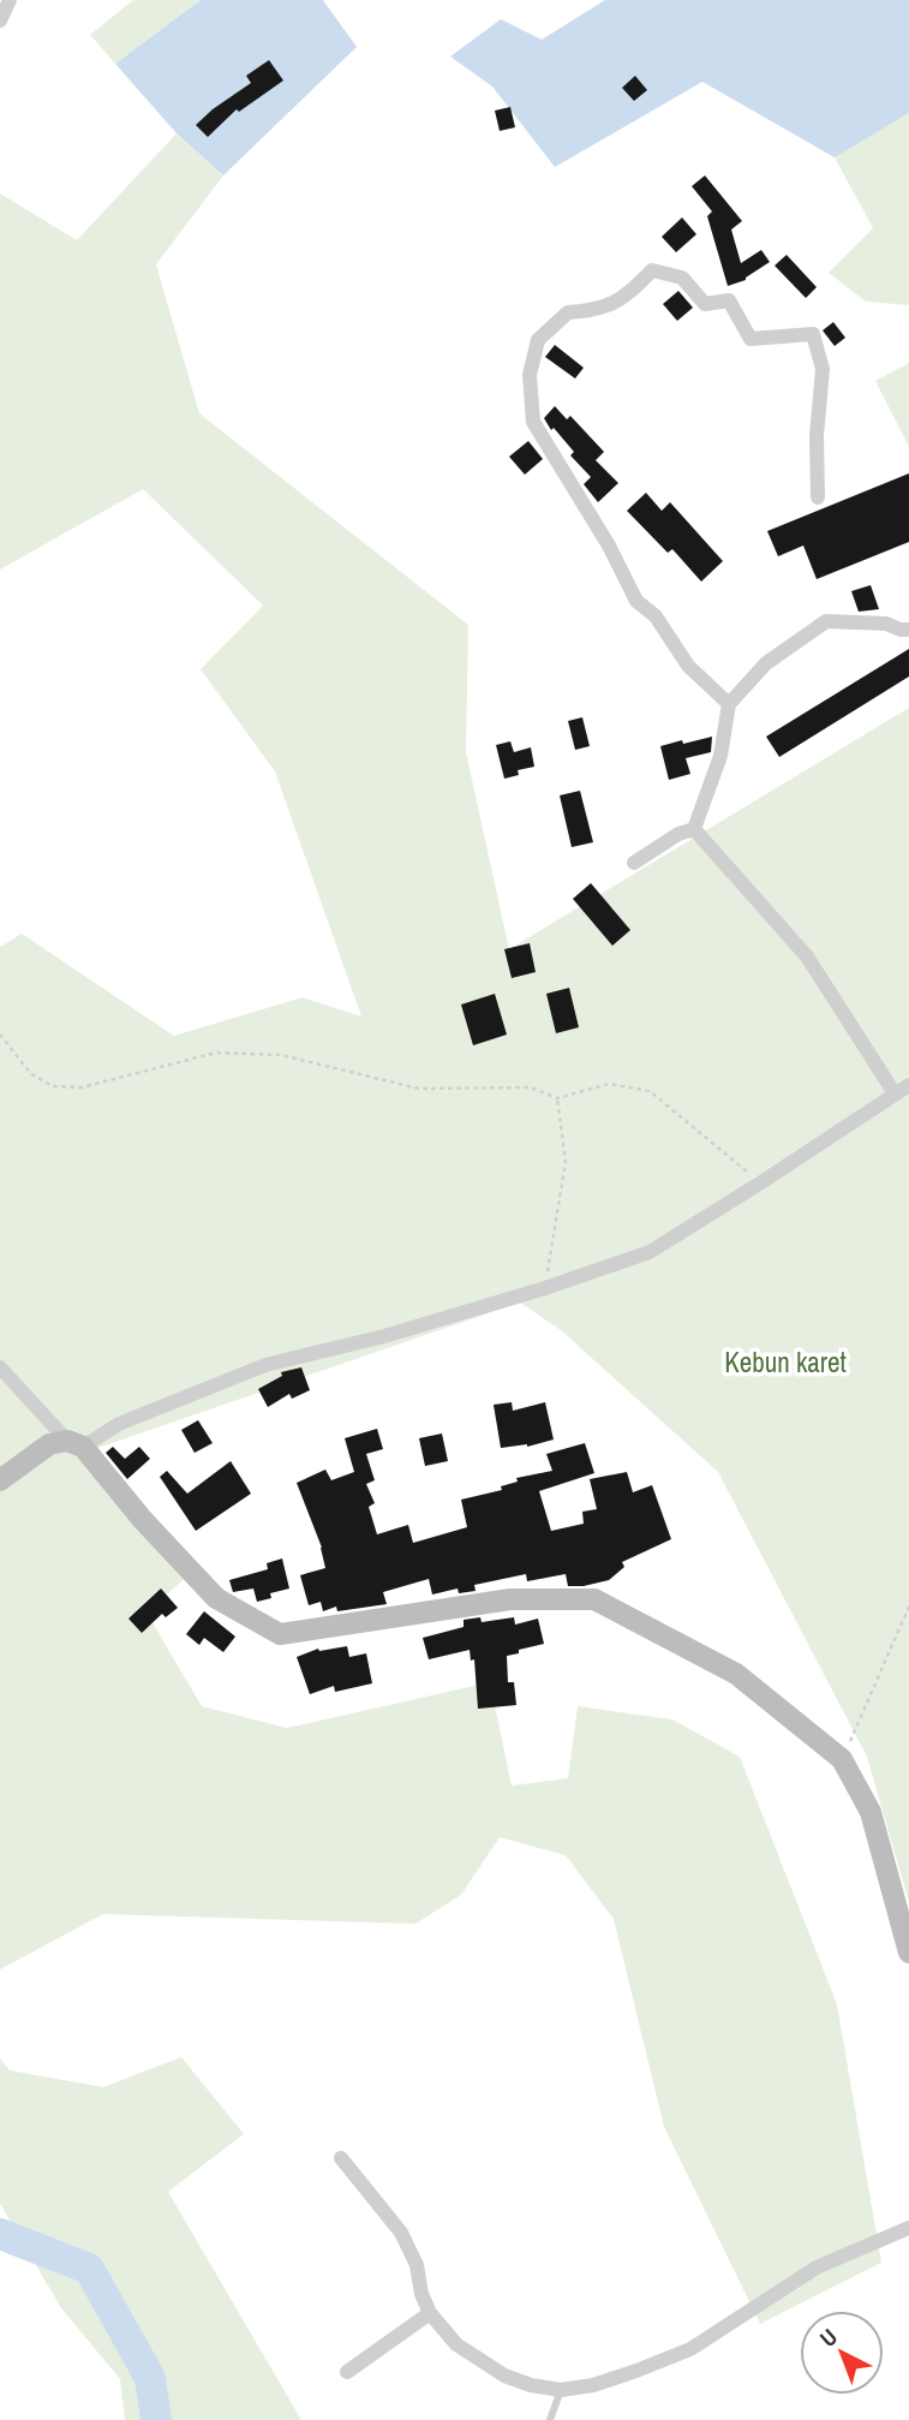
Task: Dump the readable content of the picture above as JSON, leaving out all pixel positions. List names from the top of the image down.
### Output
{
  "parks": ["Kebun karet"],
  "north": "top left"
}
